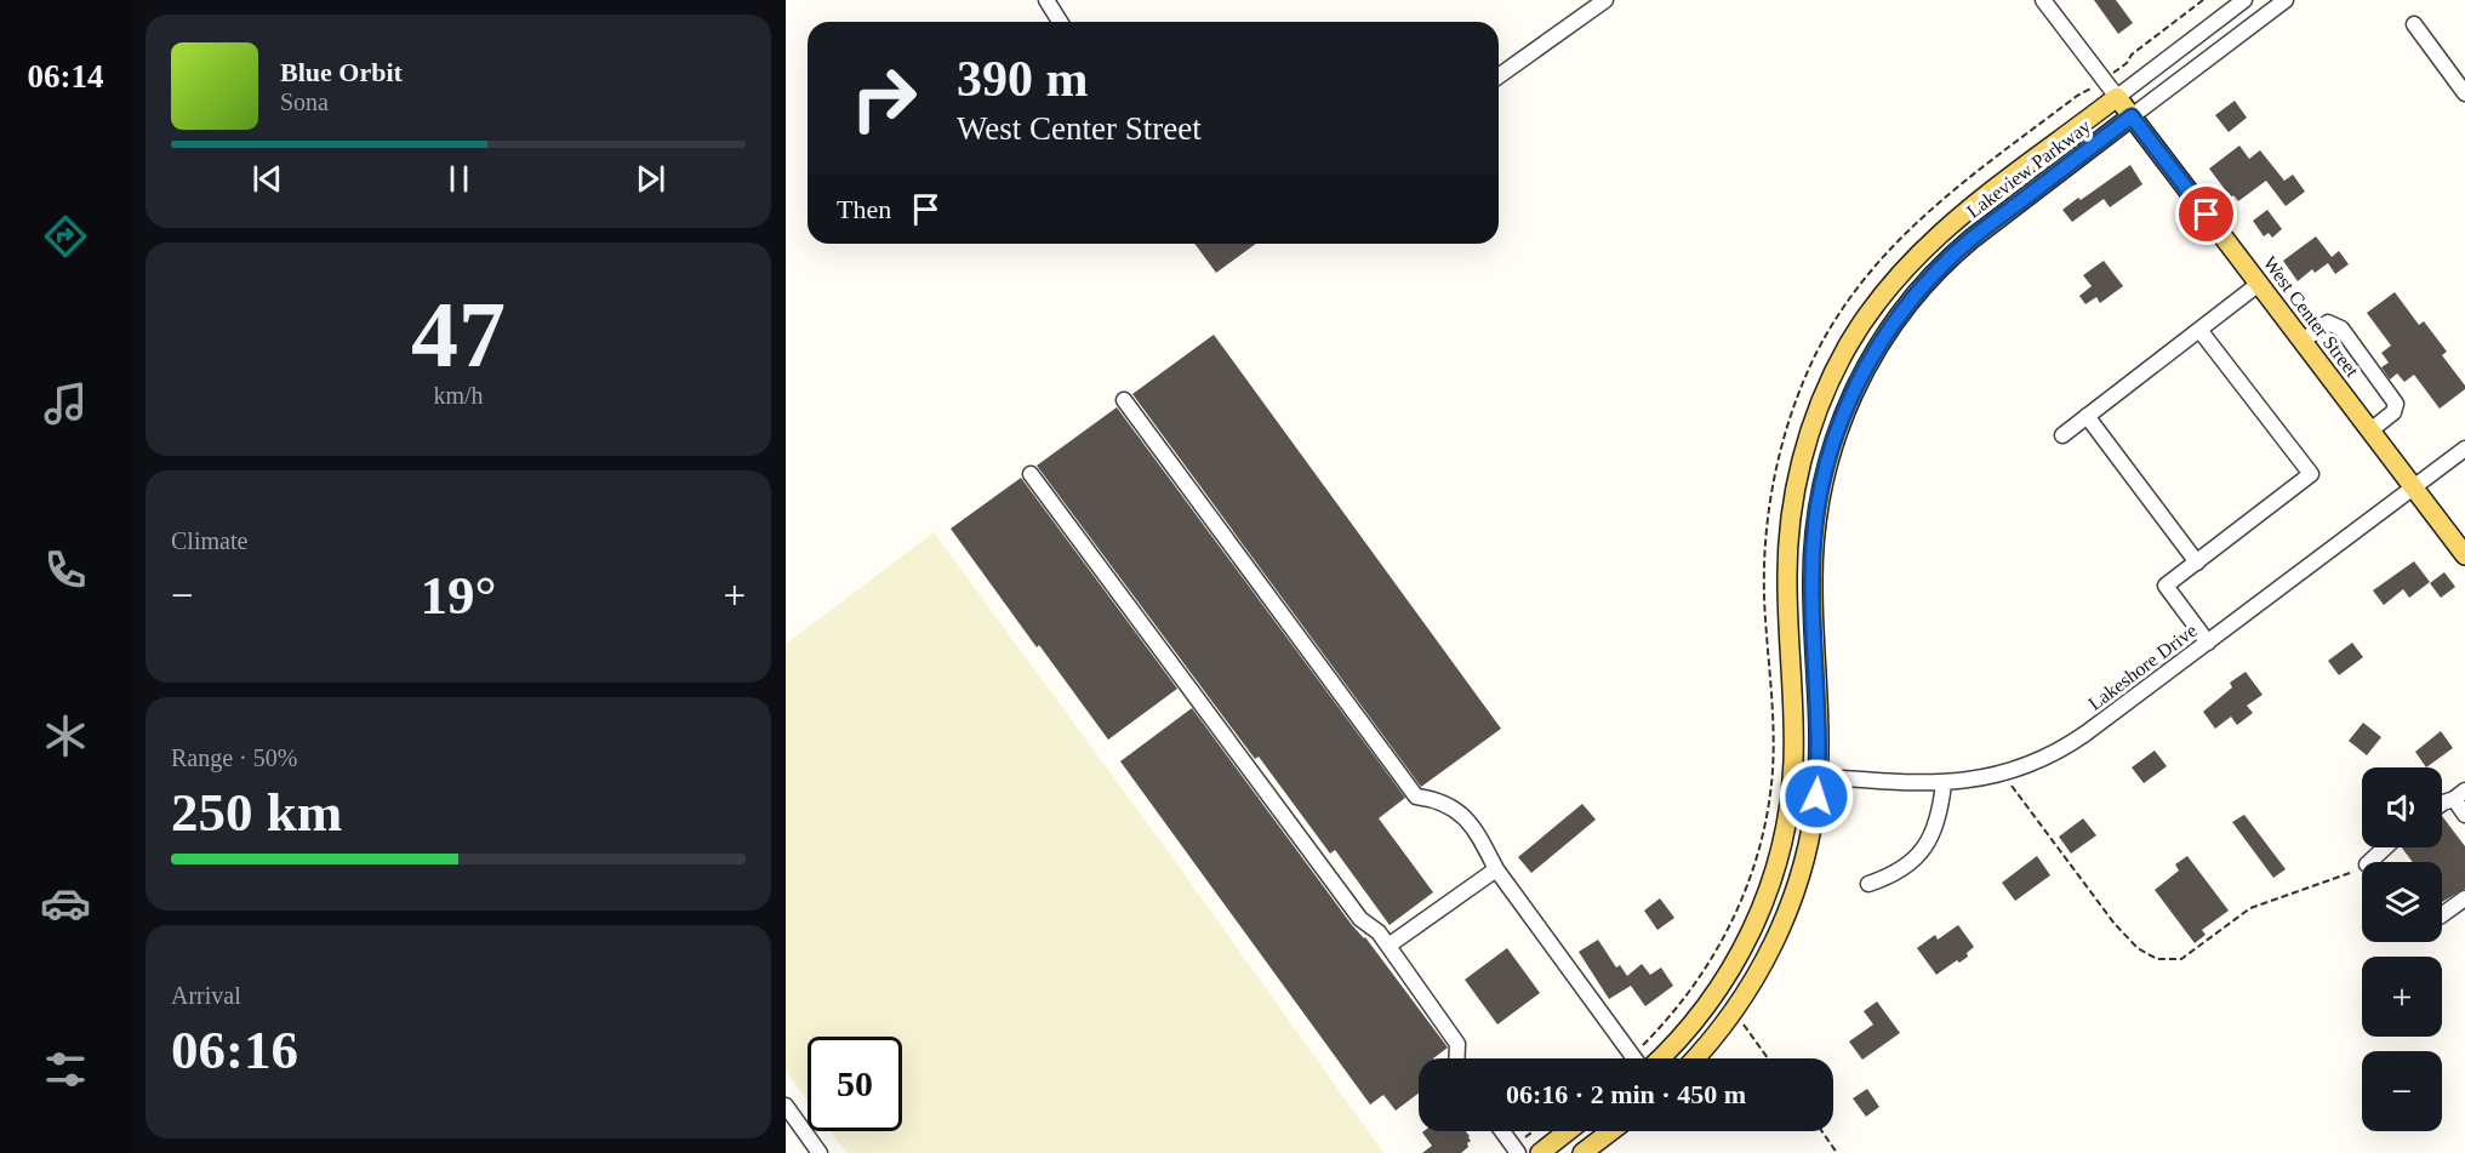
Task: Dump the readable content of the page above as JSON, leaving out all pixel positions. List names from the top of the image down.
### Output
{
  "streets": {
    "main road": ["Lakeview Parkway", "West Center Street"],
    "street": ["Lakeshore Drive"]
  },
  "crossings": [
    ["Lakeview Parkway", "West Center Street"],
    ["Lakeview Parkway", "Lakeshore Drive"],
    ["West Center Street", "Lakeshore Drive"]
  ],
  "page": {
    "tabs": "06:14",
    "turn": ["390 m", "West Center Street"],
    "song": ["Blue Orbit", "Sona"],
    "then": "Then",
    "tile": [
      ["47", "km/h"],
      "Climate",
      ["Range · 50%", "250 km"],
      ["Arrival", "06:16"]
    ],
    "heat": ["−", "19°", "+"],
    "map_buttons": ["+", "−"],
    "limit": "50",
    "trip": "06:16 · 2 min · 450 m"
  }
}
